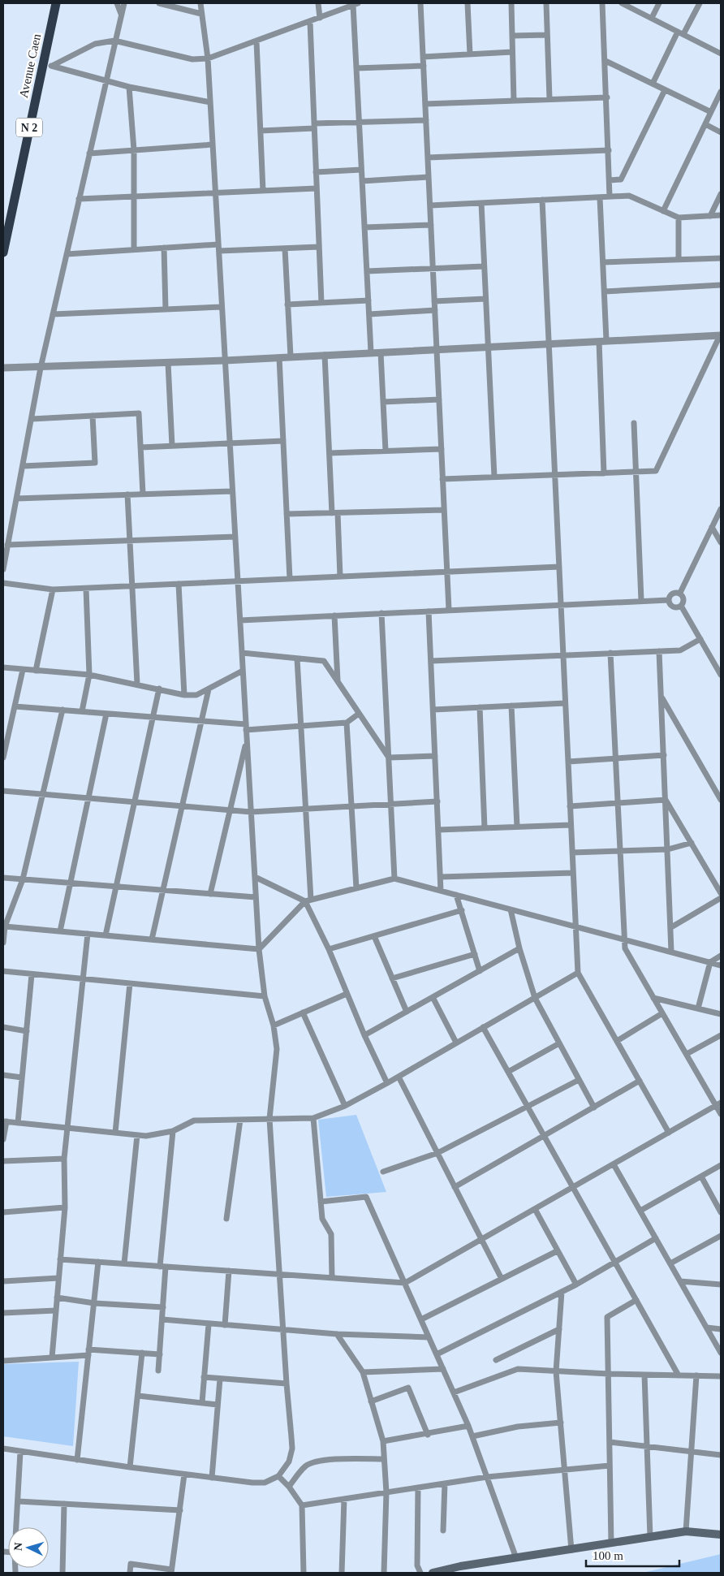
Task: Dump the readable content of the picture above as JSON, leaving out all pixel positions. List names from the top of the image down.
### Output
{
  "streets": {
    "highway": ["Avenue Caen", "N 2"]
  },
  "scale_bar": "100 m",
  "north": "left"
}
